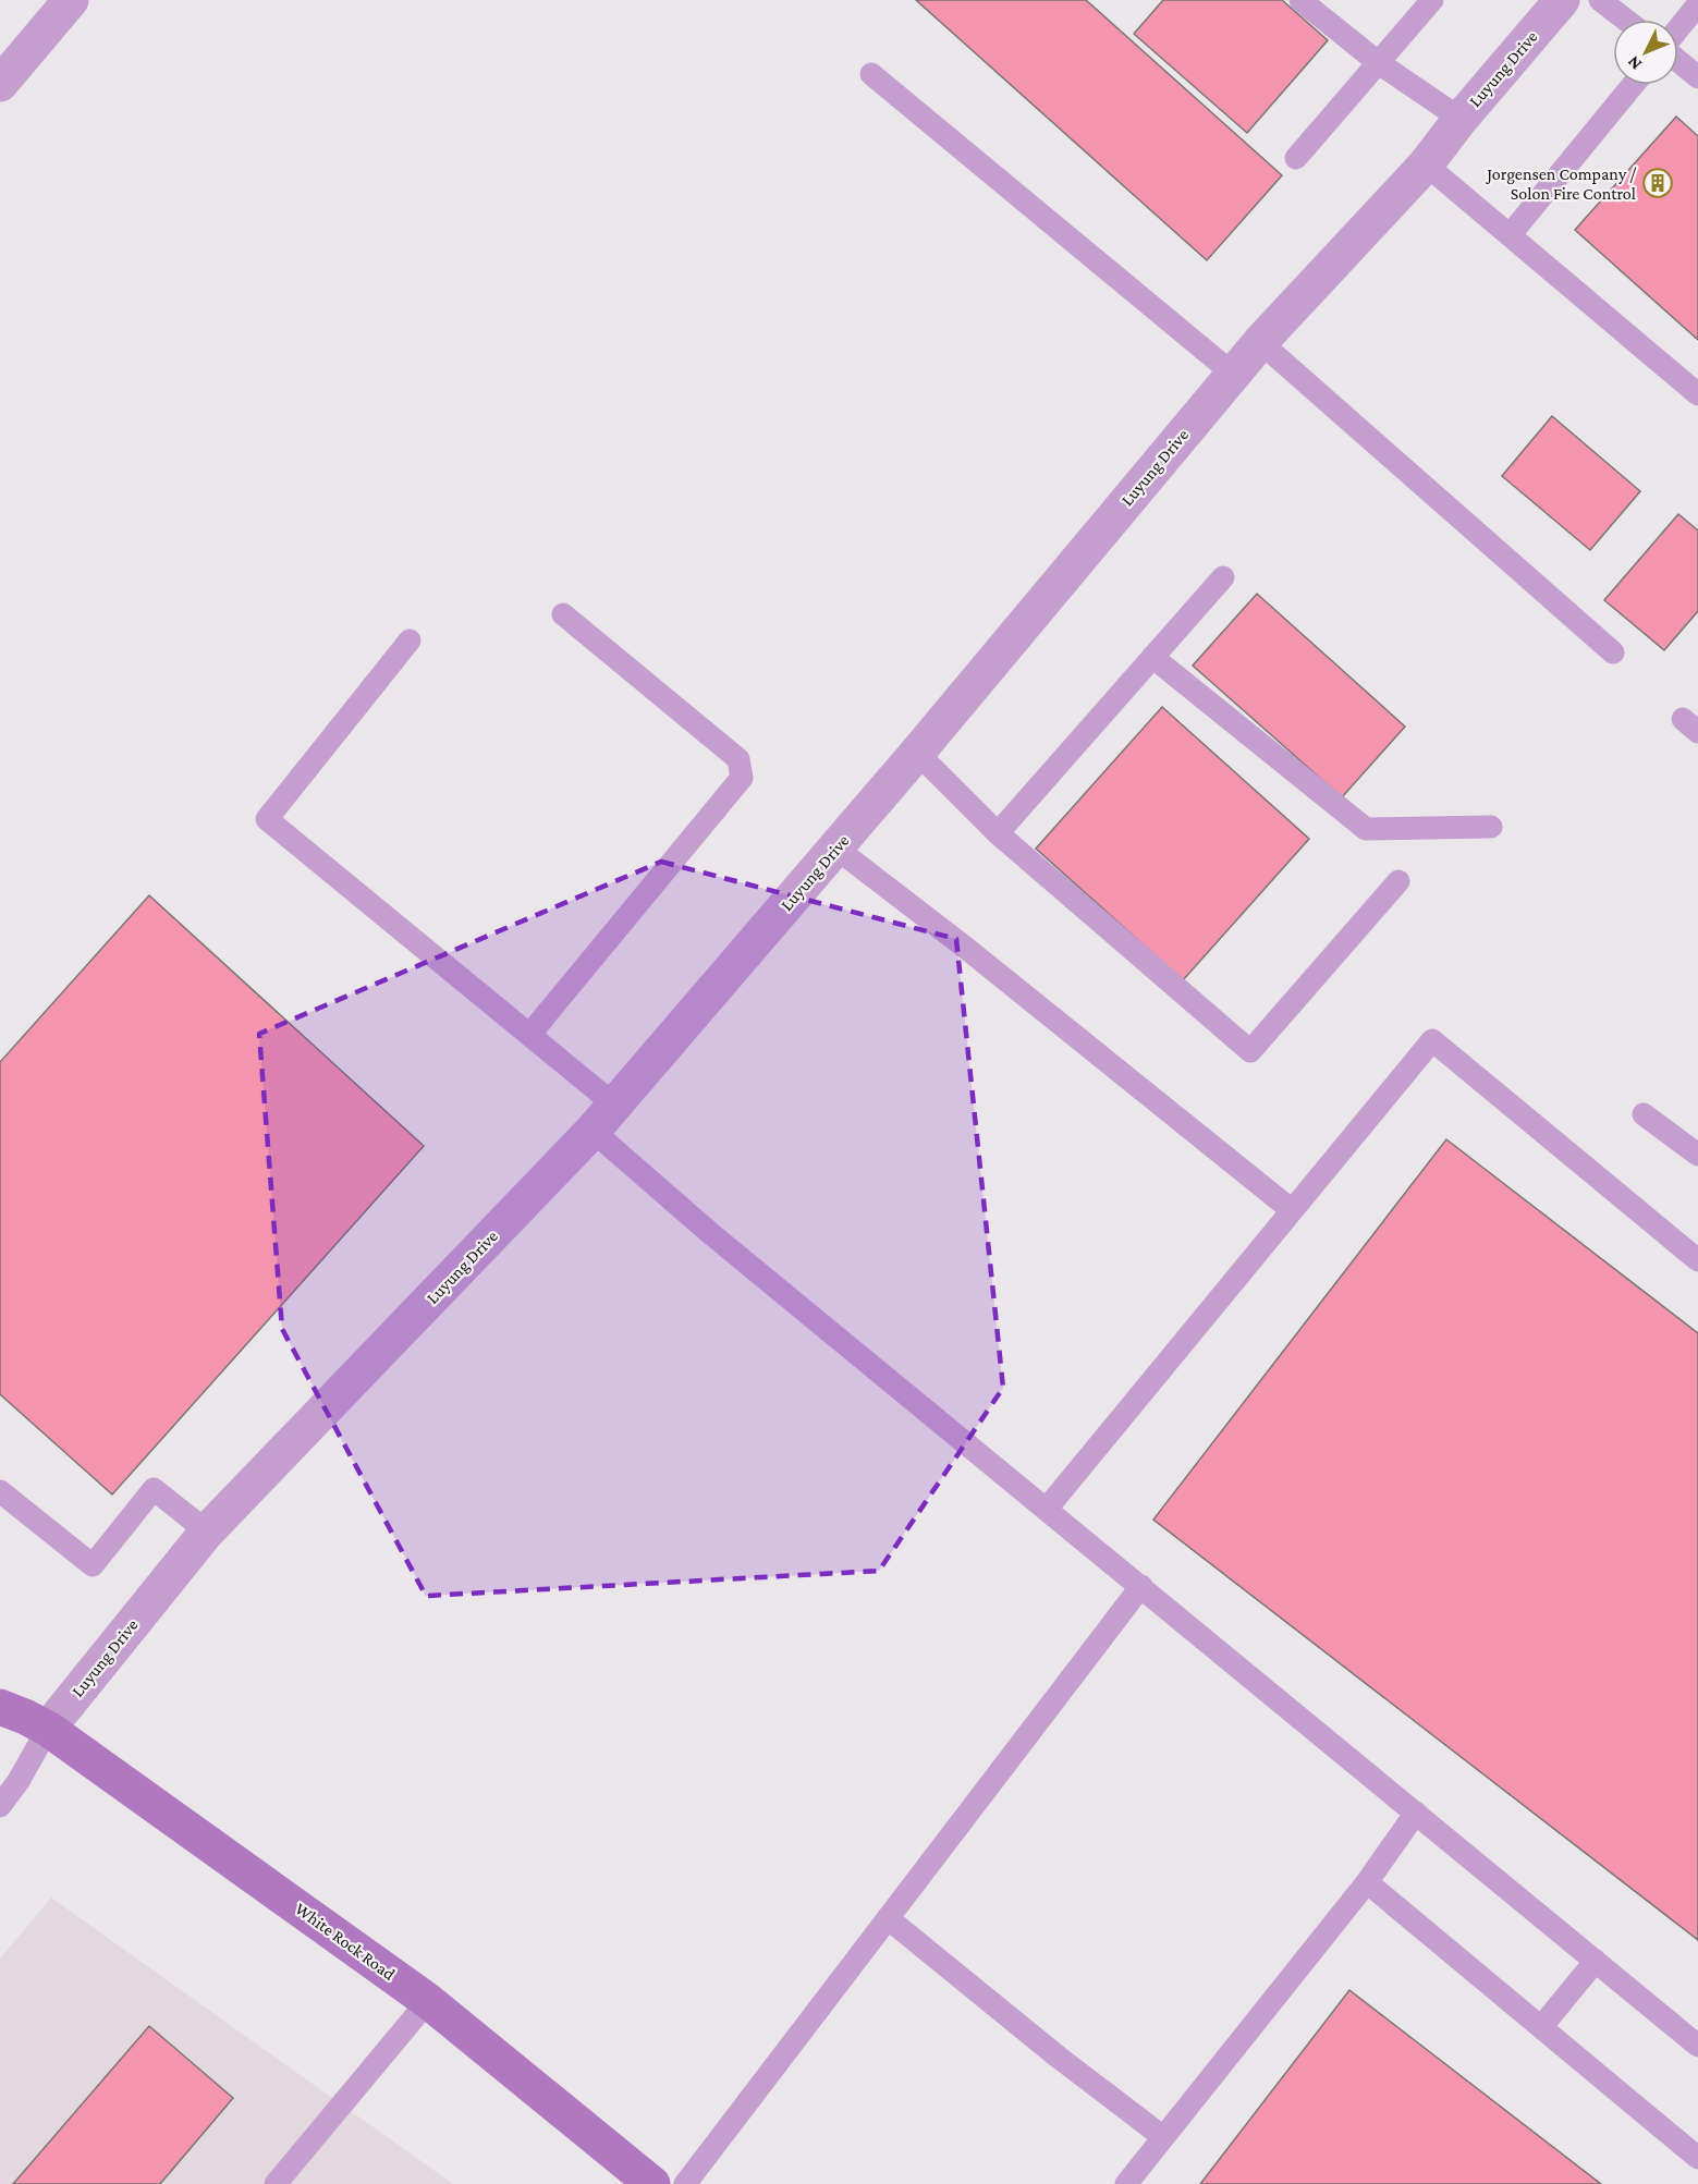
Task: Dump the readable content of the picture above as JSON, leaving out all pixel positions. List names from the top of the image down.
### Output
{
  "streets": {
    "main road": ["White Rock Road"],
    "street": ["Luyung Drive"]
  },
  "crossings": [
    ["Luyung Drive", "White Rock Road"]
  ],
  "places": {
    "building": ["Jorgensen Company / Solon Fire Control"]
  },
  "north": "bottom left"
}
